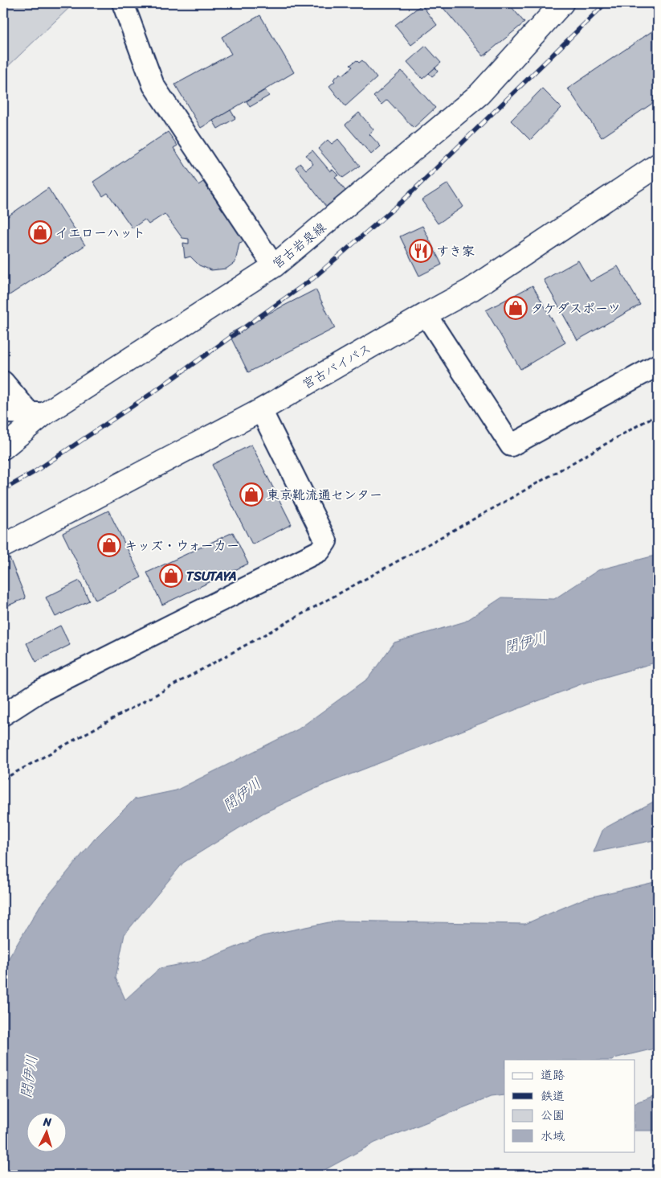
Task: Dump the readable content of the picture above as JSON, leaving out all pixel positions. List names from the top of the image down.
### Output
{
  "streets": {
    "main road": ["宮古岩泉線", "宮古バイパス"]
  },
  "water": ["閉伊川"],
  "places": {
    "shop": [
      "イエローハット",
      "タケダスポーツ",
      "東京靴流通センター",
      "キッズ・ウォーカー",
      "TSUTAYA"
    ],
    "restaurant": ["すき家"]
  },
  "legend": [
    "道路",
    "鉄道",
    "公園",
    "水域"
  ],
  "north": "top"
}
